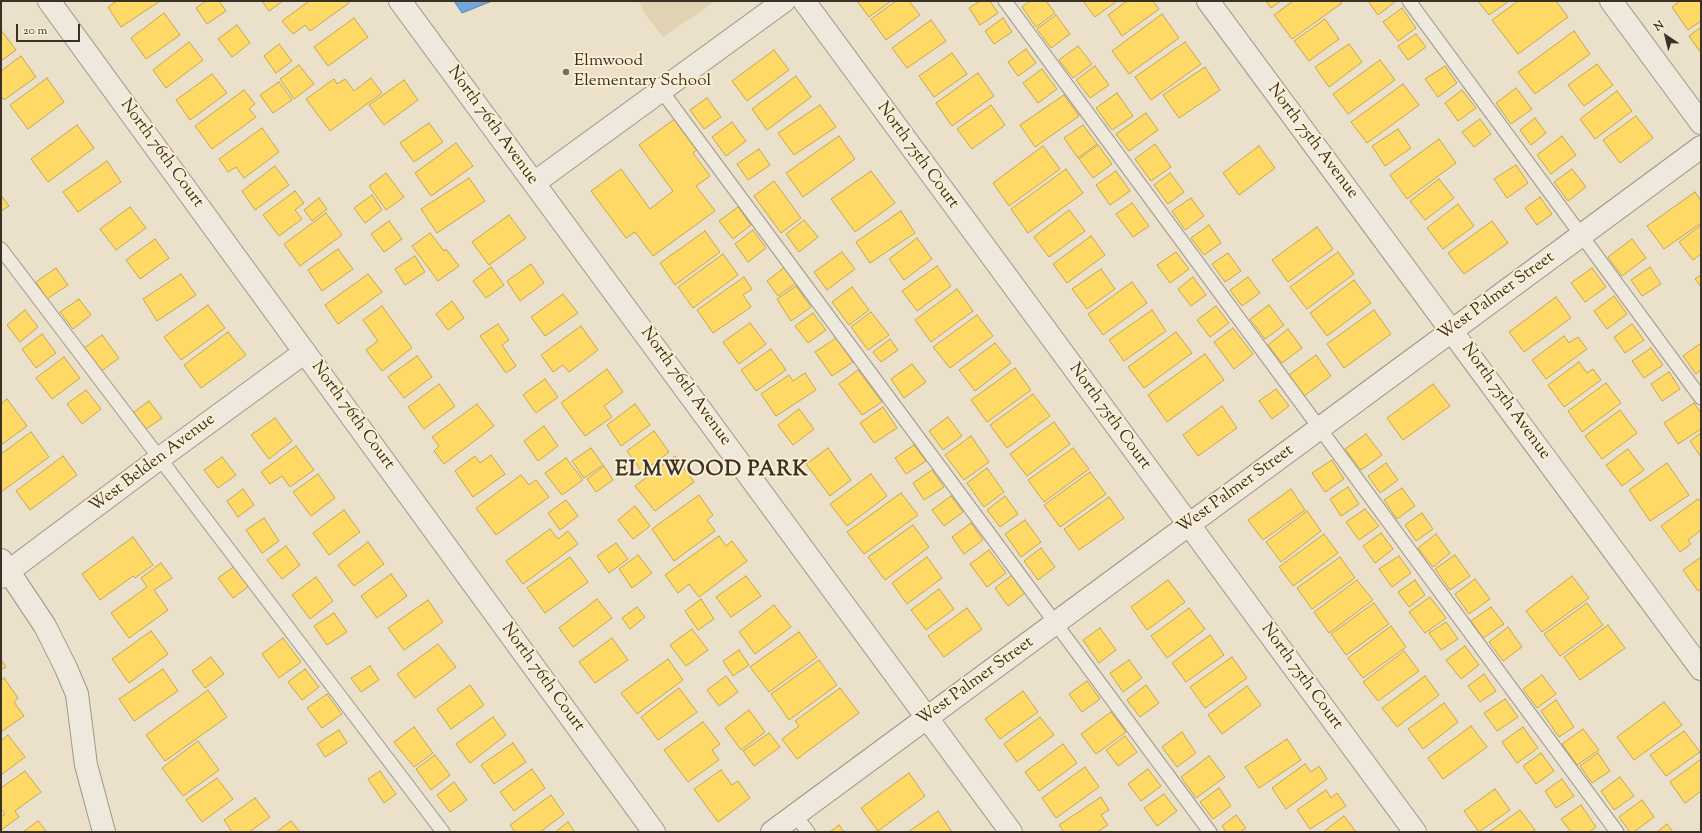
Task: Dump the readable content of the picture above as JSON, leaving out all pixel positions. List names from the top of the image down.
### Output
{
  "streets": {
    "street": [
      "North 76th Avenue",
      "North 75th Avenue",
      "North 76th Court",
      "North 75th Court",
      "West Palmer Street",
      "West Belden Avenue"
    ]
  },
  "crossings": [
    ["North 76th Avenue", "West Palmer Street"],
    ["North 75th Avenue", "West Palmer Street"],
    ["North 76th Court", "West Belden Avenue"],
    ["North 75th Court", "West Palmer Street"]
  ],
  "districts": ["ELMWOOD PARK"],
  "places": ["Elmwood Elementary School"],
  "scale_bar": "20 m",
  "north": "top left"
}
